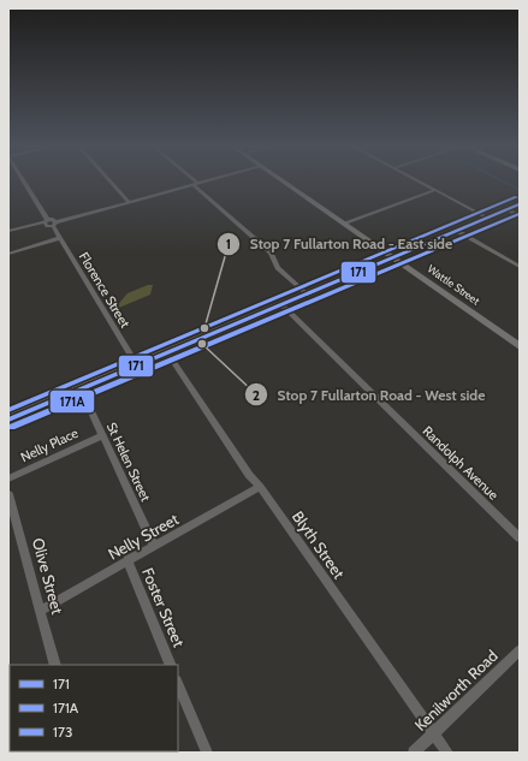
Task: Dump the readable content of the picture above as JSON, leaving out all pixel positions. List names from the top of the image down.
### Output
{
  "streets": {
    "street": [
      "Wattle Street",
      "Florence Street",
      "Nelly Place",
      "St Helen Street",
      "Randolph Avenue",
      "Nelly Street",
      "Blyth Street",
      "Olive Street",
      "Foster Street",
      "Kenilworth Road"
    ]
  },
  "crossings": [
    ["Nelly Place", "St Helen Street"],
    ["St Helen Street", "Nelly Street"],
    ["Nelly Street", "Blyth Street"],
    ["Nelly Street", "Olive Street"],
    ["Nelly Street", "Foster Street"],
    ["Blyth Street", "Kenilworth Road"]
  ],
  "places": ["Stop 7 Fullarton Road - East side", "Stop 7 Fullarton Road - West side"],
  "lines": ["transit line 173", "transit line 171", "transit line 171A"],
  "legend": ["171", "171A", "173"]
}
